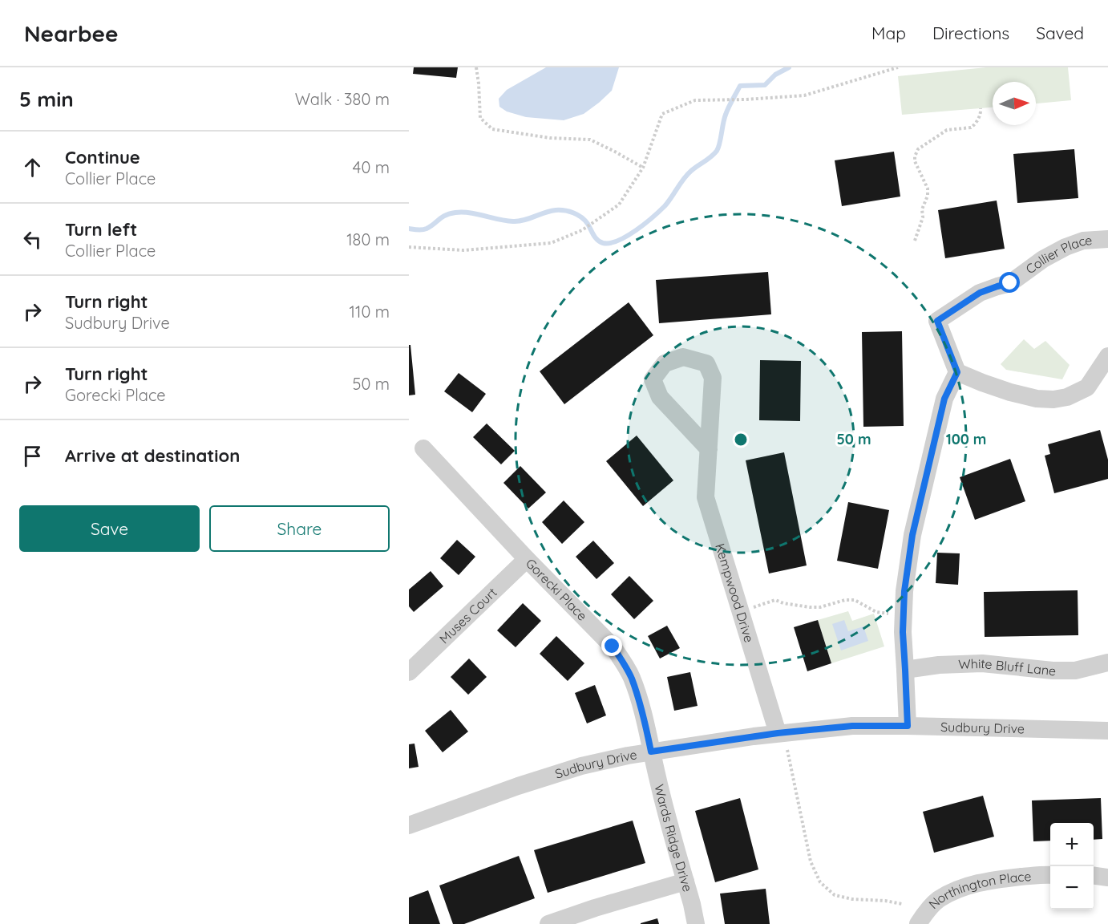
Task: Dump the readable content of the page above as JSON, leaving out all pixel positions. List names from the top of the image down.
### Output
{
  "streets": {
    "street": [
      "Collier Place",
      "Gorecki Place",
      "Kempwood Drive",
      "Muses Court",
      "White Bluff Lane",
      "Sudbury Drive",
      "Wards Ridge Drive",
      "Northington Place"
    ]
  },
  "crossings": [
    ["Gorecki Place", "Muses Court"],
    ["Gorecki Place", "Sudbury Drive"],
    ["Gorecki Place", "Wards Ridge Drive"],
    ["Kempwood Drive", "Sudbury Drive"],
    ["Sudbury Drive", "Wards Ridge Drive"]
  ],
  "north": "right",
  "page": {
    "header": "Nearbee",
    "nav": ["Map", "Directions", "Saved"],
    "heading": ["5 min", "Walk · 380 m"],
    "list": [
      ["Continue", "Collier Place", "40 m"],
      ["Turn left", "Collier Place", "180 m"],
      ["Turn right", "Sudbury Drive", "110 m"],
      ["Turn right", "Gorecki Place", "50 m"],
      "Arrive at destination"
    ],
    "buttons": ["Save", "Share"],
    "map_buttons": ["+", "−"]
  },
  "rings": ["50 m", "100 m"]
}
